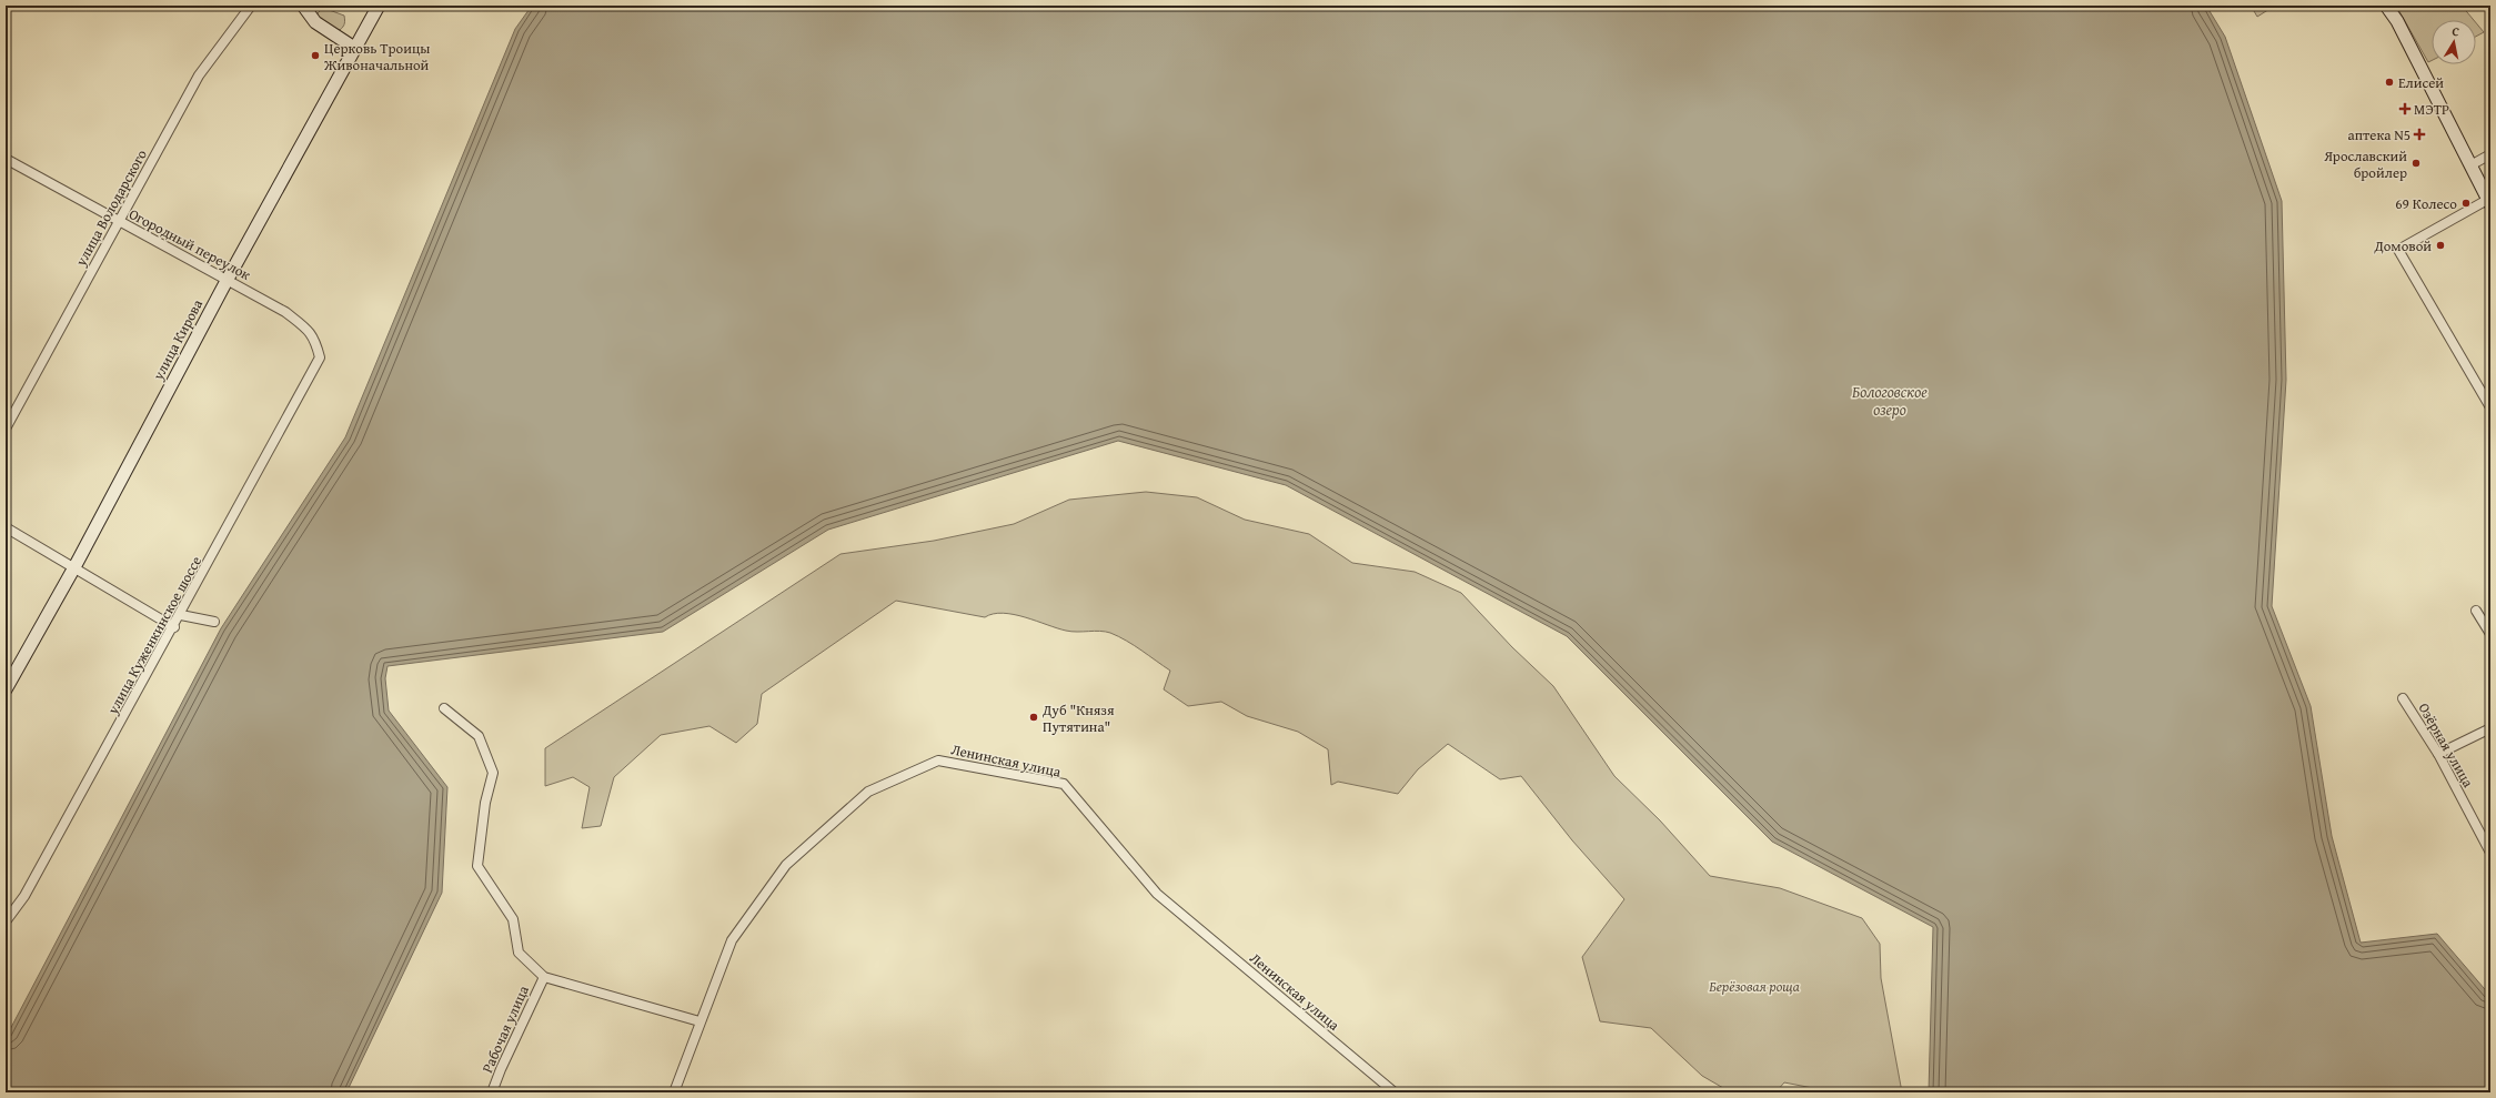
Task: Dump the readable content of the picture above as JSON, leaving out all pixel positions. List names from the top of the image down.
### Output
{
  "streets": {
    "main road": ["улица Кирова"],
    "street": [
      "улица Володарского",
      "Огородный переулок",
      "улица Куженкинское шоссе",
      "Озёрная улица",
      "Ленинская улица",
      "Рабочая улица"
    ]
  },
  "crossings": [
    ["улица Володарского", "Огородный переулок"],
    ["Огородный переулок", "улица Кирова"],
    ["Огородный переулок", "улица Куженкинское шоссе"]
  ],
  "water": ["Бологовское озеро"],
  "parks": ["Берёзовая роща"],
  "places": {
    "other": [
      "Церковь Троицы Живоначальной",
      "Елисей",
      "Ярославский бройлер",
      "69 Колесо",
      "Домовой",
      "Дуб \"Князя Путятина\""
    ],
    "health": ["МЭТР", "аптека N5"]
  },
  "north": "top"
}
